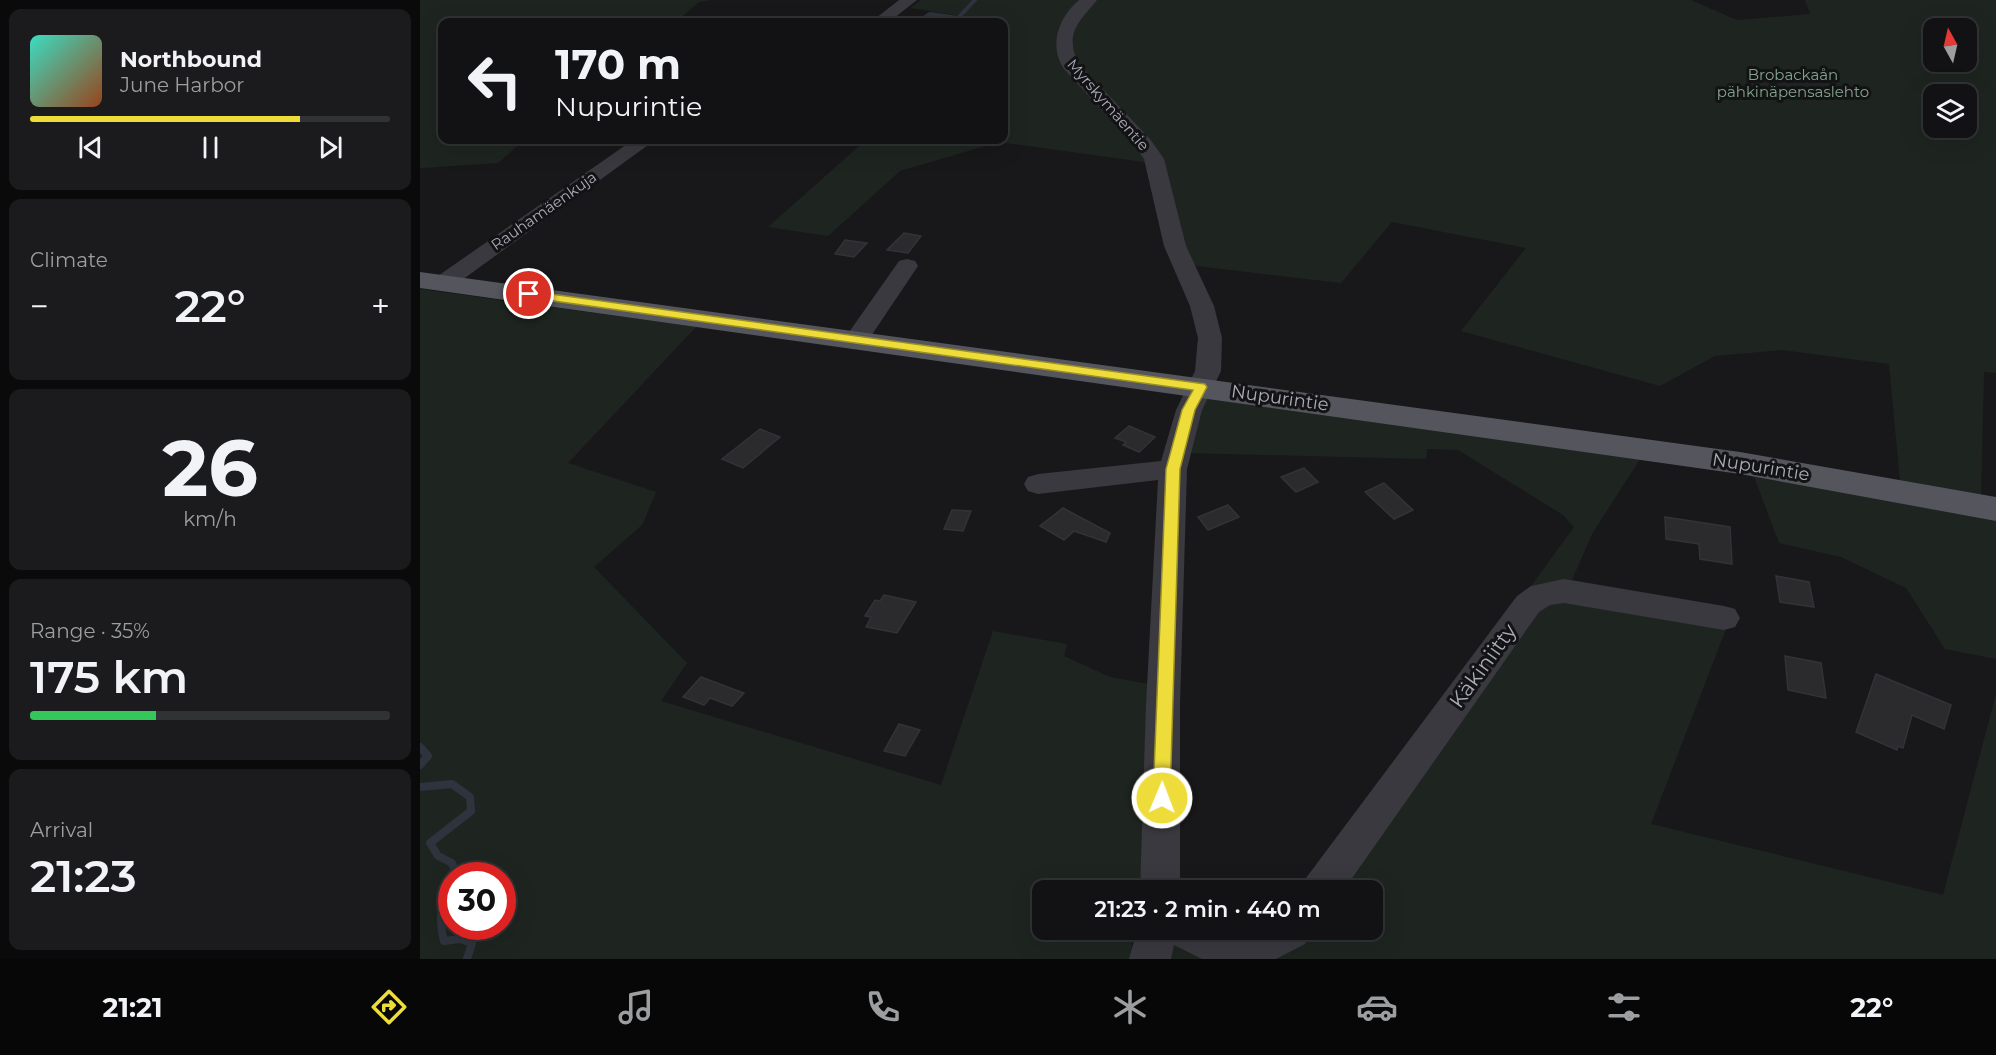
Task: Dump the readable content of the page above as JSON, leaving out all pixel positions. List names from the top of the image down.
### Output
{
  "streets": {
    "main road": ["Nupurintie"],
    "street": ["Myrskymäentie", "Rauhamäenkuja", "Käkiniitty"]
  },
  "crossings": [
    ["Myrskymäentie", "Nupurintie"],
    ["Rauhamäenkuja", "Nupurintie"]
  ],
  "parks": ["Brobackaån pähkinäpensaslehto"],
  "north": "top",
  "page": {
    "turn": ["170 m", "Nupurintie"],
    "song": ["Northbound", "June Harbor"],
    "tile": [
      "Climate",
      ["26", "km/h"],
      ["Range · 35%", "175 km"],
      ["Arrival", "21:23"]
    ],
    "heat": ["−", "22°", "+"],
    "limit": "30",
    "trip": "21:23 · 2 min · 440 m",
    "tabs": ["21:21", "22°"]
  }
}
